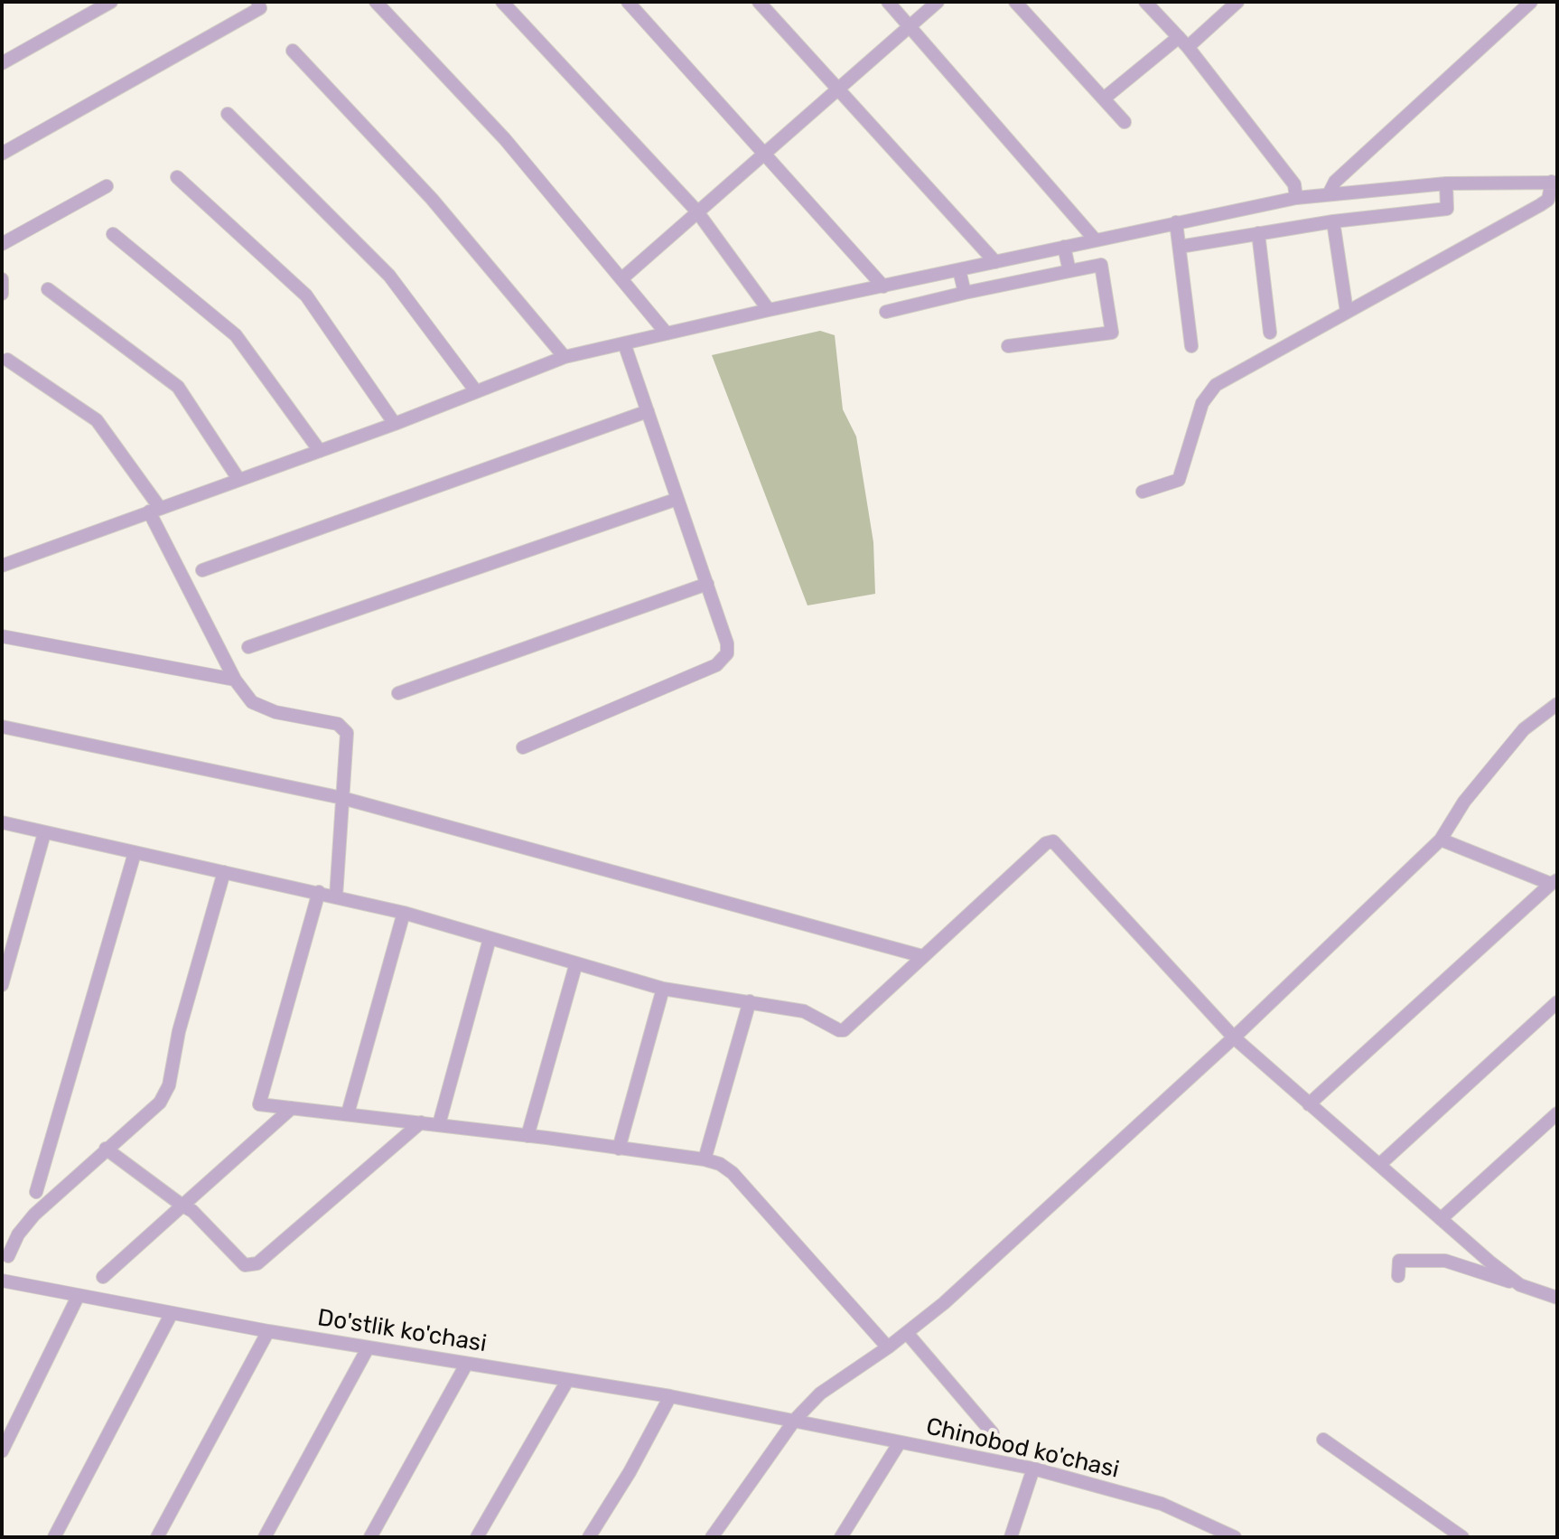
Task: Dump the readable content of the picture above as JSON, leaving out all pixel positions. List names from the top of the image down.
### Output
{
  "streets": {
    "street": ["Do'stlik ko'chasi", "Chinobod ko'chasi"]
  },
  "crossings": [
    ["Do'stlik ko'chasi", "Chinobod ko'chasi"]
  ]
}
